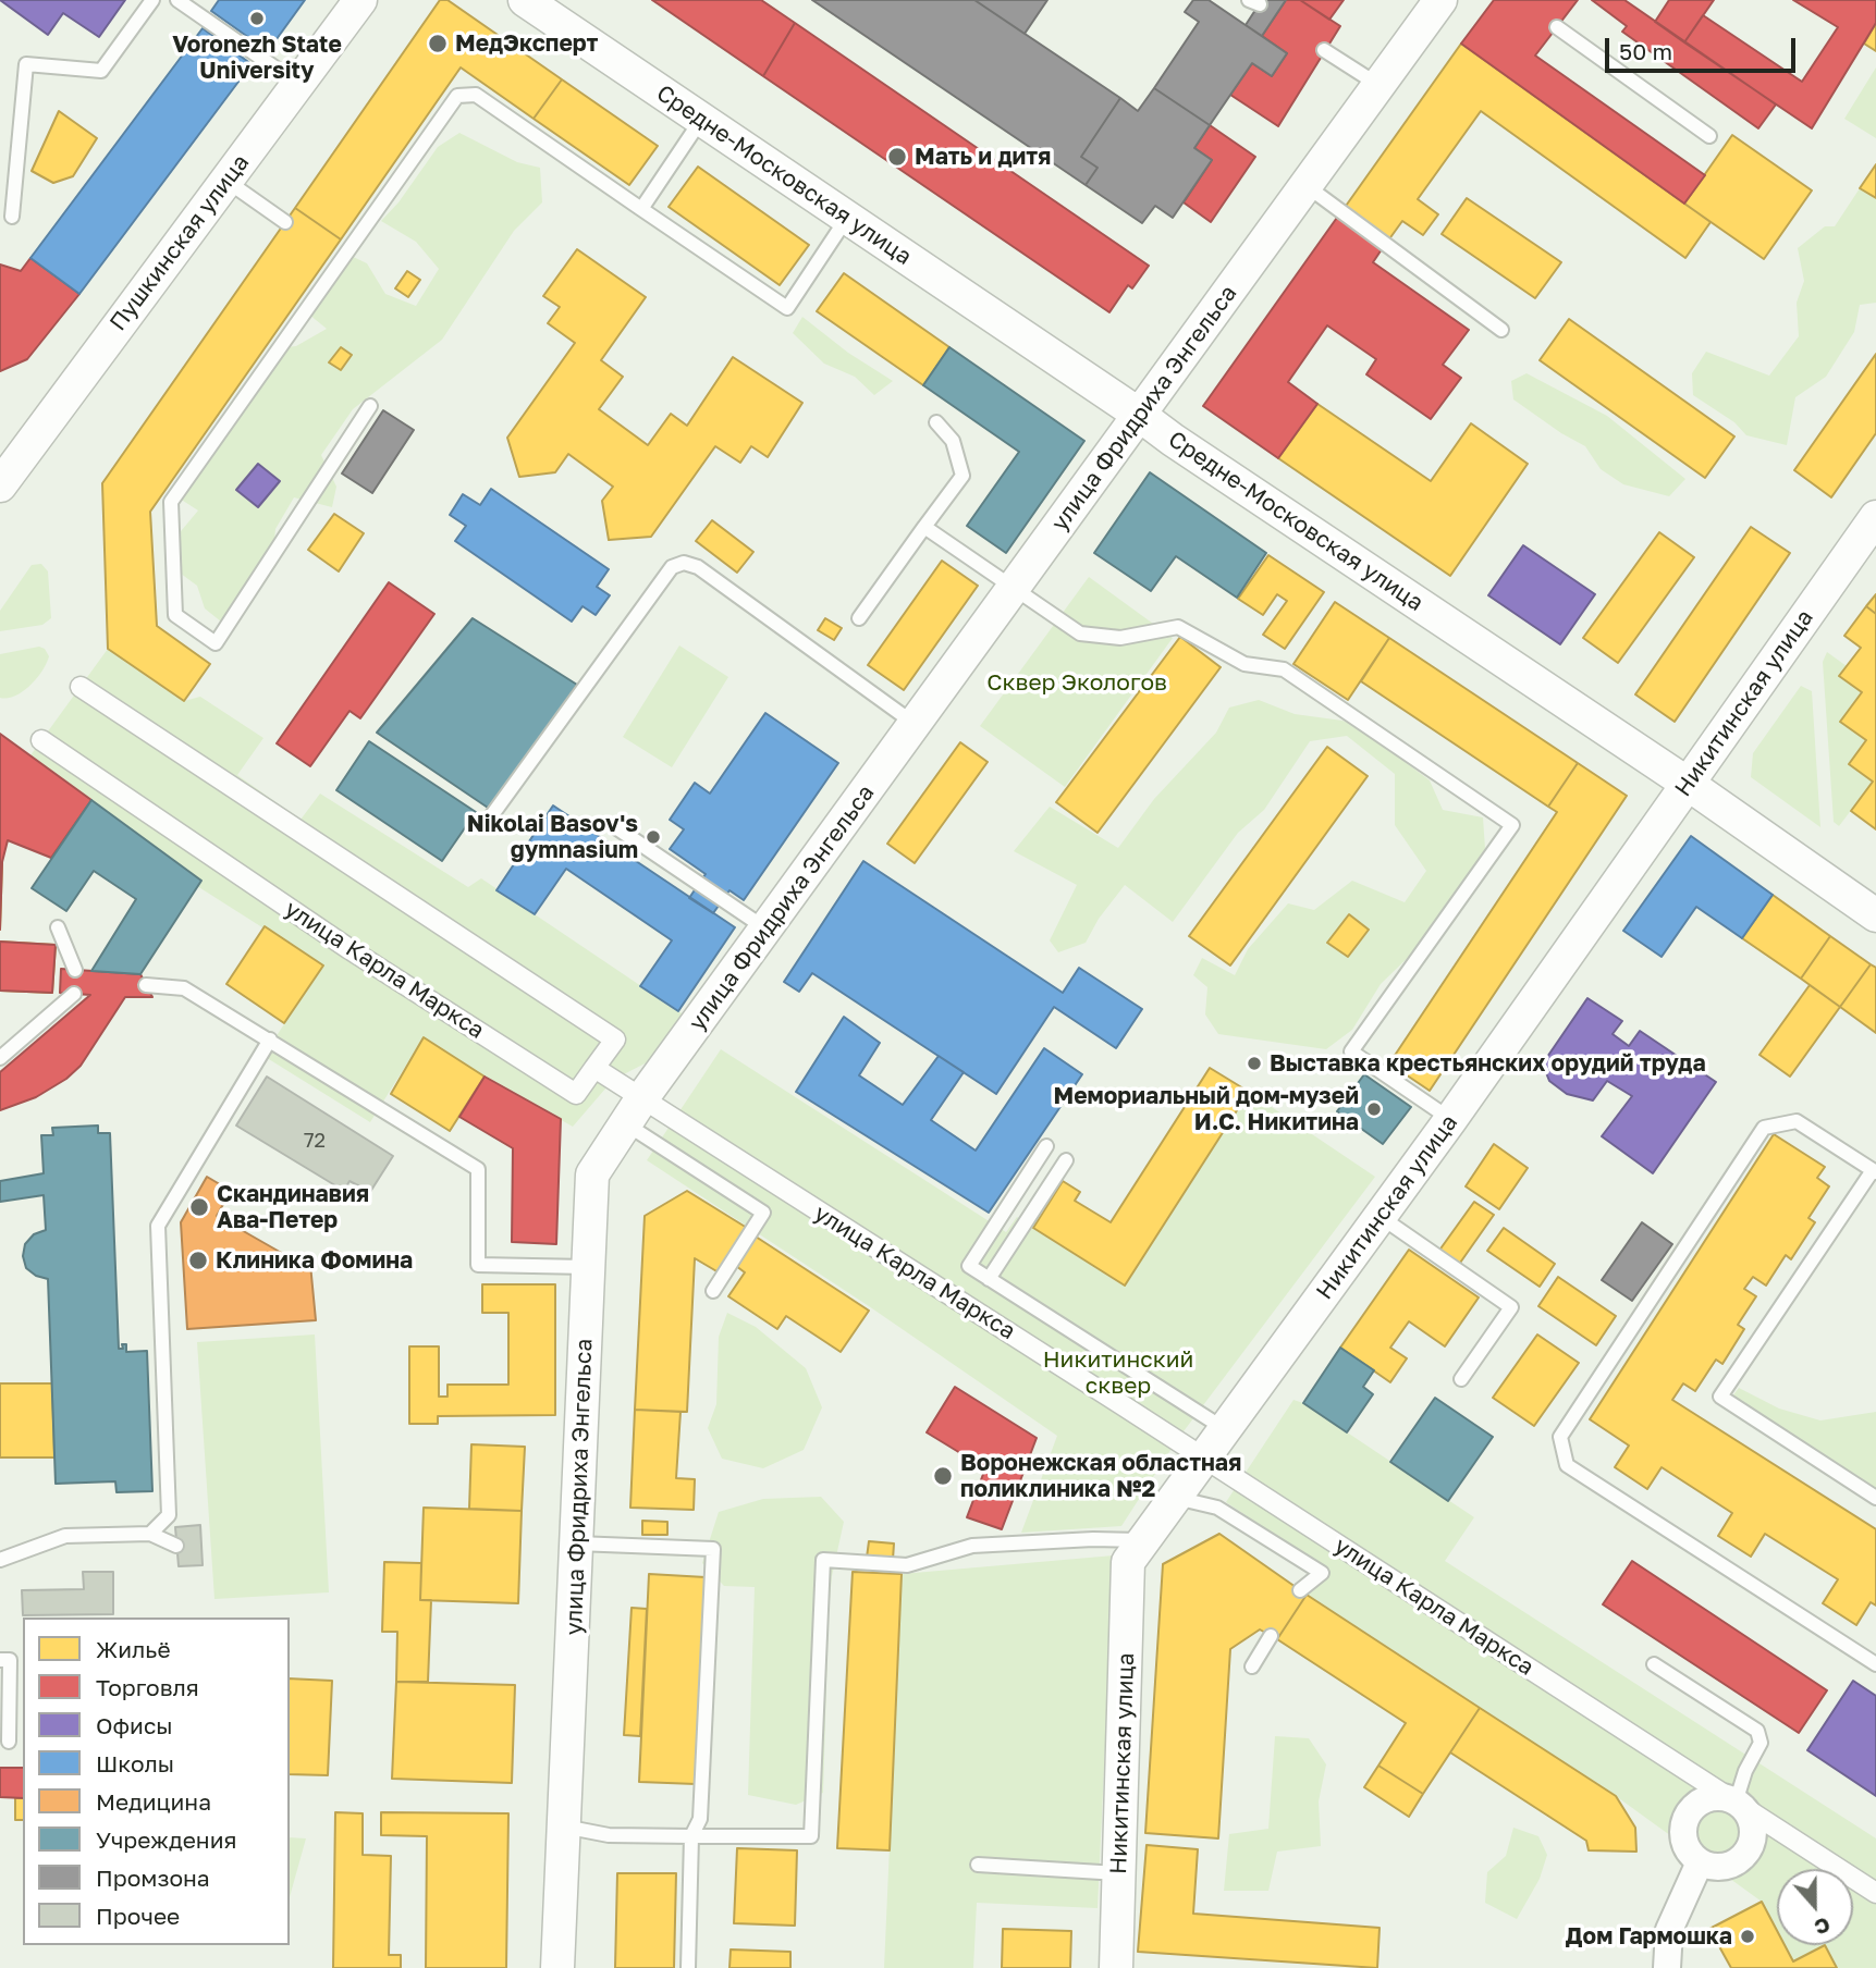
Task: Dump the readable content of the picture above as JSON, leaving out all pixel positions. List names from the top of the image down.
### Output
{
  "streets": {
    "street": [
      "Средне-Московская улица",
      "Пушкинская улица",
      "улица Фридриха Энгельса",
      "Никитинская улица",
      "улица Карла Маркса"
    ]
  },
  "crossings": [
    ["Средне-Московская улица", "улица Фридриха Энгельса"],
    ["Средне-Московская улица", "Никитинская улица"],
    ["улица Фридриха Энгельса", "улица Карла Маркса"],
    ["Никитинская улица", "улица Карла Маркса"]
  ],
  "parks": ["Сквер Экологов", "Никитинский сквер"],
  "places": [
    "Voronezh State University",
    "МедЭксперт",
    "Мать и дитя",
    "Nikolai Basov's gymnasium",
    "Выставка крестьянских орудий труда",
    "Мемориальный дом-музей И.С. Никитина",
    "Скандинавия Ава-Петер",
    "Клиника Фомина",
    "Воронежская областная поликлиника №2",
    "Дом Гармошка"
  ],
  "house_numbers": ["72"],
  "legend": [
    "Жильё",
    "Торговля",
    "Офисы",
    "Школы",
    "Медицина",
    "Учреждения",
    "Промзона",
    "Прочее"
  ],
  "scale_bar": "50 m",
  "north": "bottom"
}
